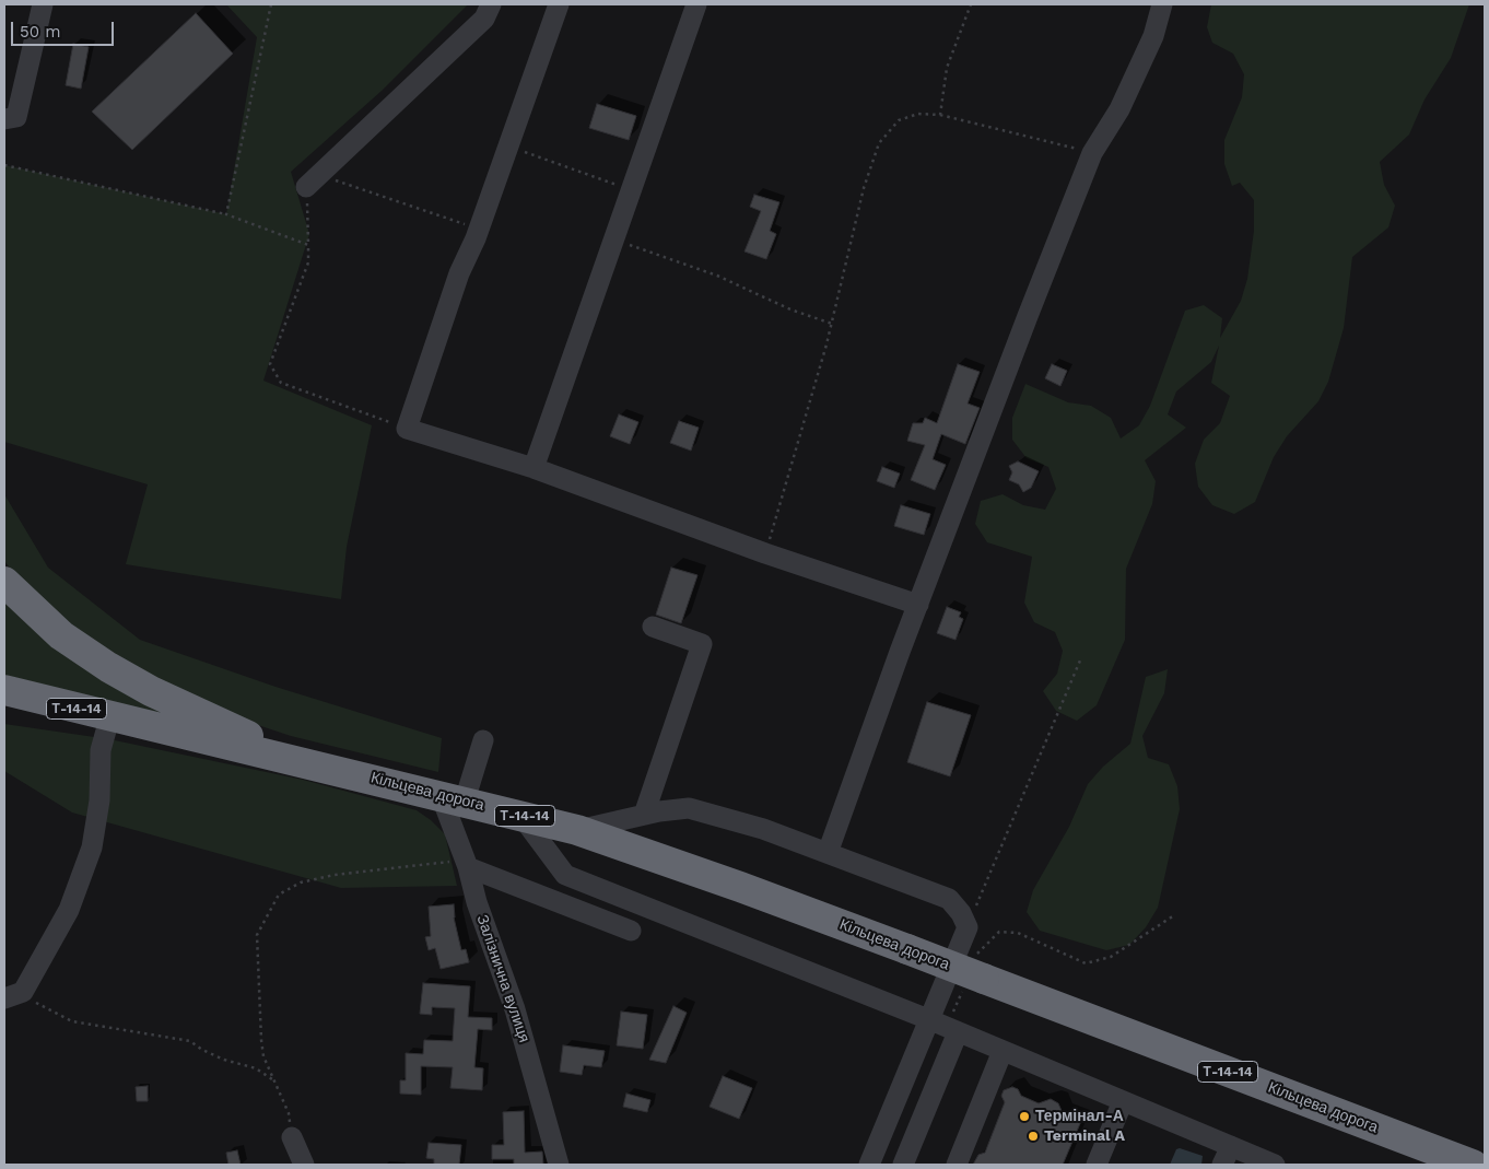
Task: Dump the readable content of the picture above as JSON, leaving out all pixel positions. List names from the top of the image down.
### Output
{
  "streets": {
    "highway": ["Т-14-14", "Кільцева дорога"],
    "street": ["Залізнична вулиця"]
  },
  "crossings": [
    ["Т-14-14", "Кільцева дорога"],
    ["Кільцева дорога", "Залізнична вулиця"]
  ],
  "places": ["Термінал-А", "Terminal A"],
  "scale_bar": "50 m"
}
